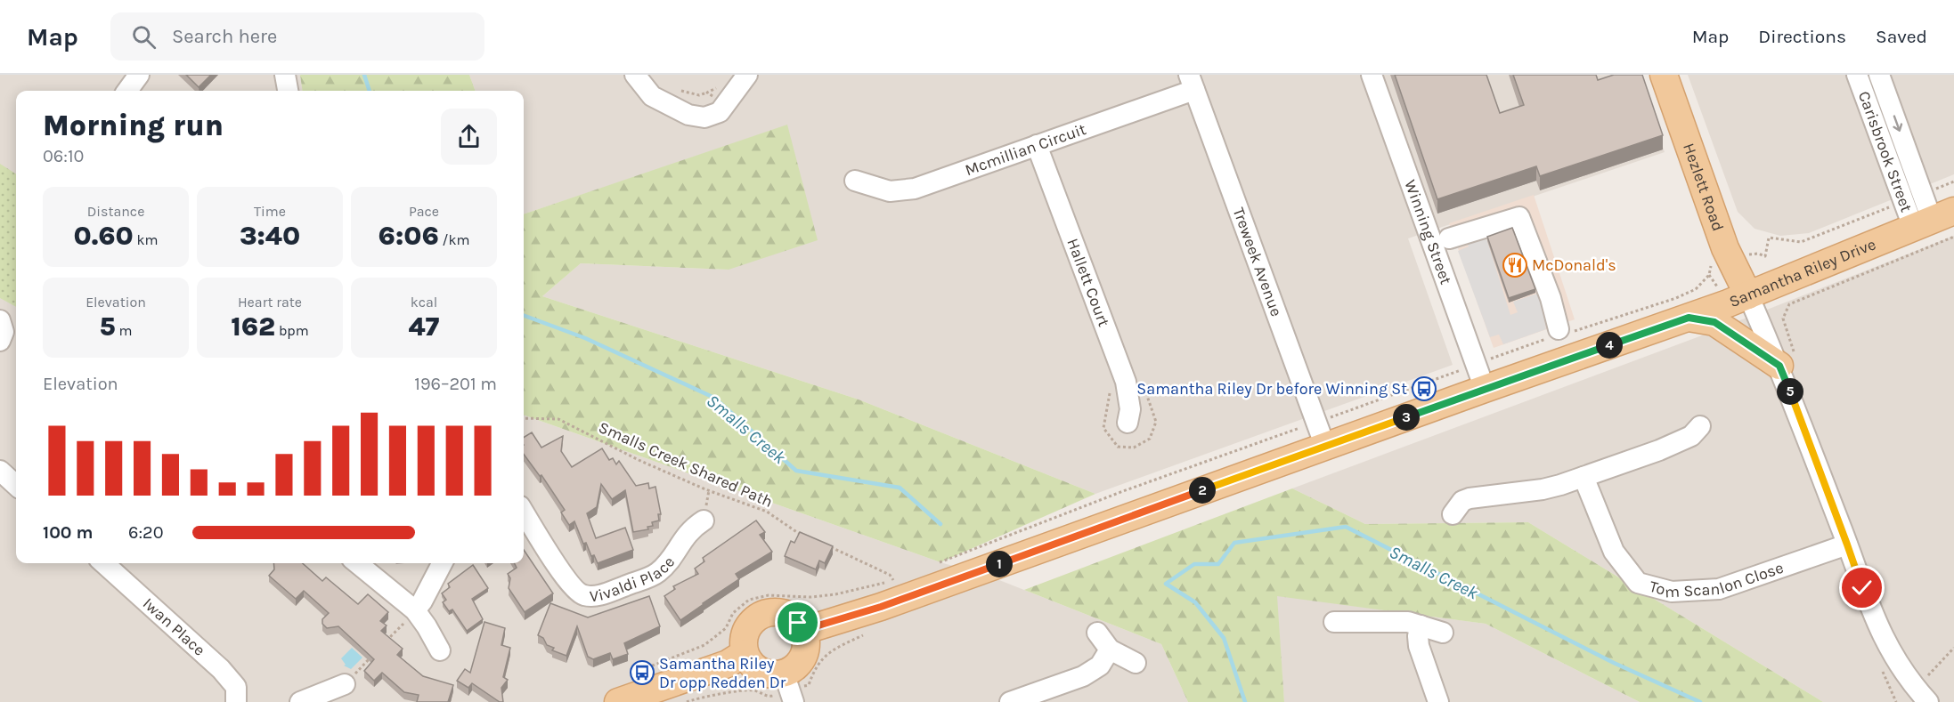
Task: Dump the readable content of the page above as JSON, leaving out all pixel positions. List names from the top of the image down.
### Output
{
  "streets": {
    "main road": ["Hezlett Road", "Samantha Riley Drive"],
    "street": [
      "Mcmillian Circuit",
      "Carisbrook Street",
      "Winning Street",
      "Treweek Avenue",
      "Hallett Court",
      "Vivaldi Place",
      "Tom Scanlon Close",
      "Iwan Place"
    ],
    "path": ["Smalls Creek Shared Path"]
  },
  "crossings": [
    ["Mcmillian Circuit", "Treweek Avenue"],
    ["Mcmillian Circuit", "Hallett Court"],
    ["Carisbrook Street", "Samantha Riley Drive"],
    ["Hezlett Road", "Samantha Riley Drive"],
    ["Winning Street", "Samantha Riley Drive"],
    ["Treweek Avenue", "Samantha Riley Drive"]
  ],
  "water": ["Smalls Creek"],
  "places": {
    "restaurant": ["McDonald's"],
    "bus stop": ["Samantha Riley Dr before Winning St", "Samantha Riley Dr opp Redden Dr"]
  },
  "page": {
    "header": "Map",
    "search": "Search here",
    "nav": ["Map", "Directions", "Saved"],
    "heading": ["Morning run", "06:10"],
    "stats": [
      ["Distance", "0.60 km"],
      ["Time", "3:40"],
      ["Pace", "6:06 /km"],
      ["Elevation", "5 m"],
      ["Heart rate", "162 bpm"],
      ["kcal", "47"]
    ],
    "pins": [
      "4",
      "5",
      "3",
      "2",
      "1"
    ],
    "chart": ["Elevation", "196–201 m"],
    "list": [
      {
        "name": "100 m",
        "note": "6:20"
      }
    ]
  }
}
